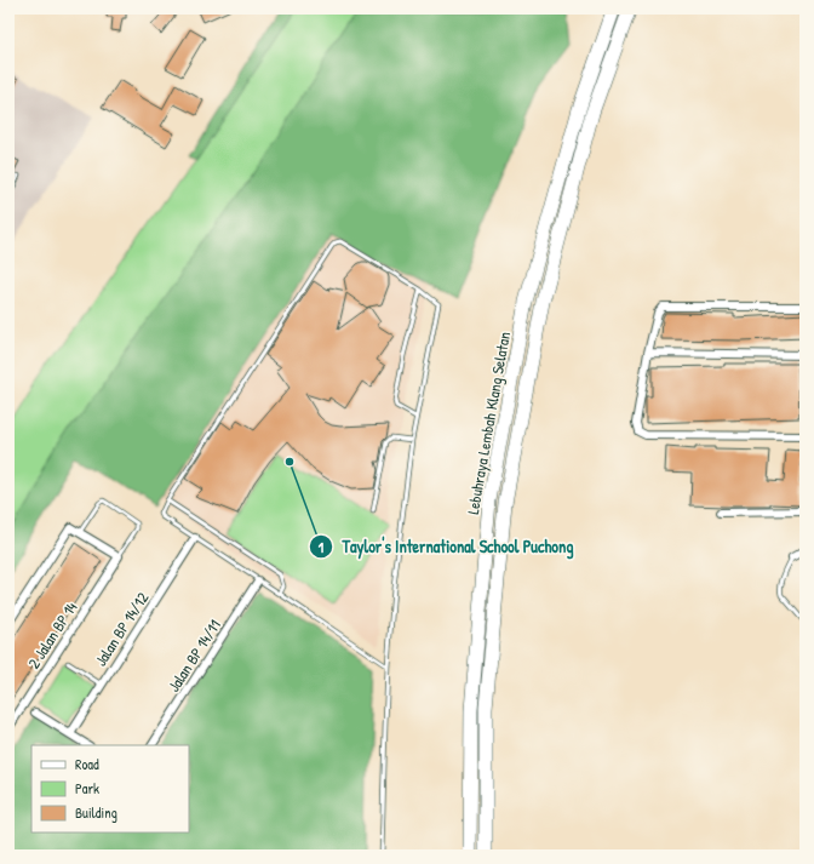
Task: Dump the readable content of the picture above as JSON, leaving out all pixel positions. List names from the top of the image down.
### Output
{
  "streets": {
    "highway": ["Lebuhraya Lembah Klang Selatan"],
    "street": ["Jalan BP 14/12", "2 Jalan BP 14", "Jalan BP 14/11"]
  },
  "places": ["Taylor's International School Puchong"],
  "legend": ["Road", "Park", "Building"]
}
